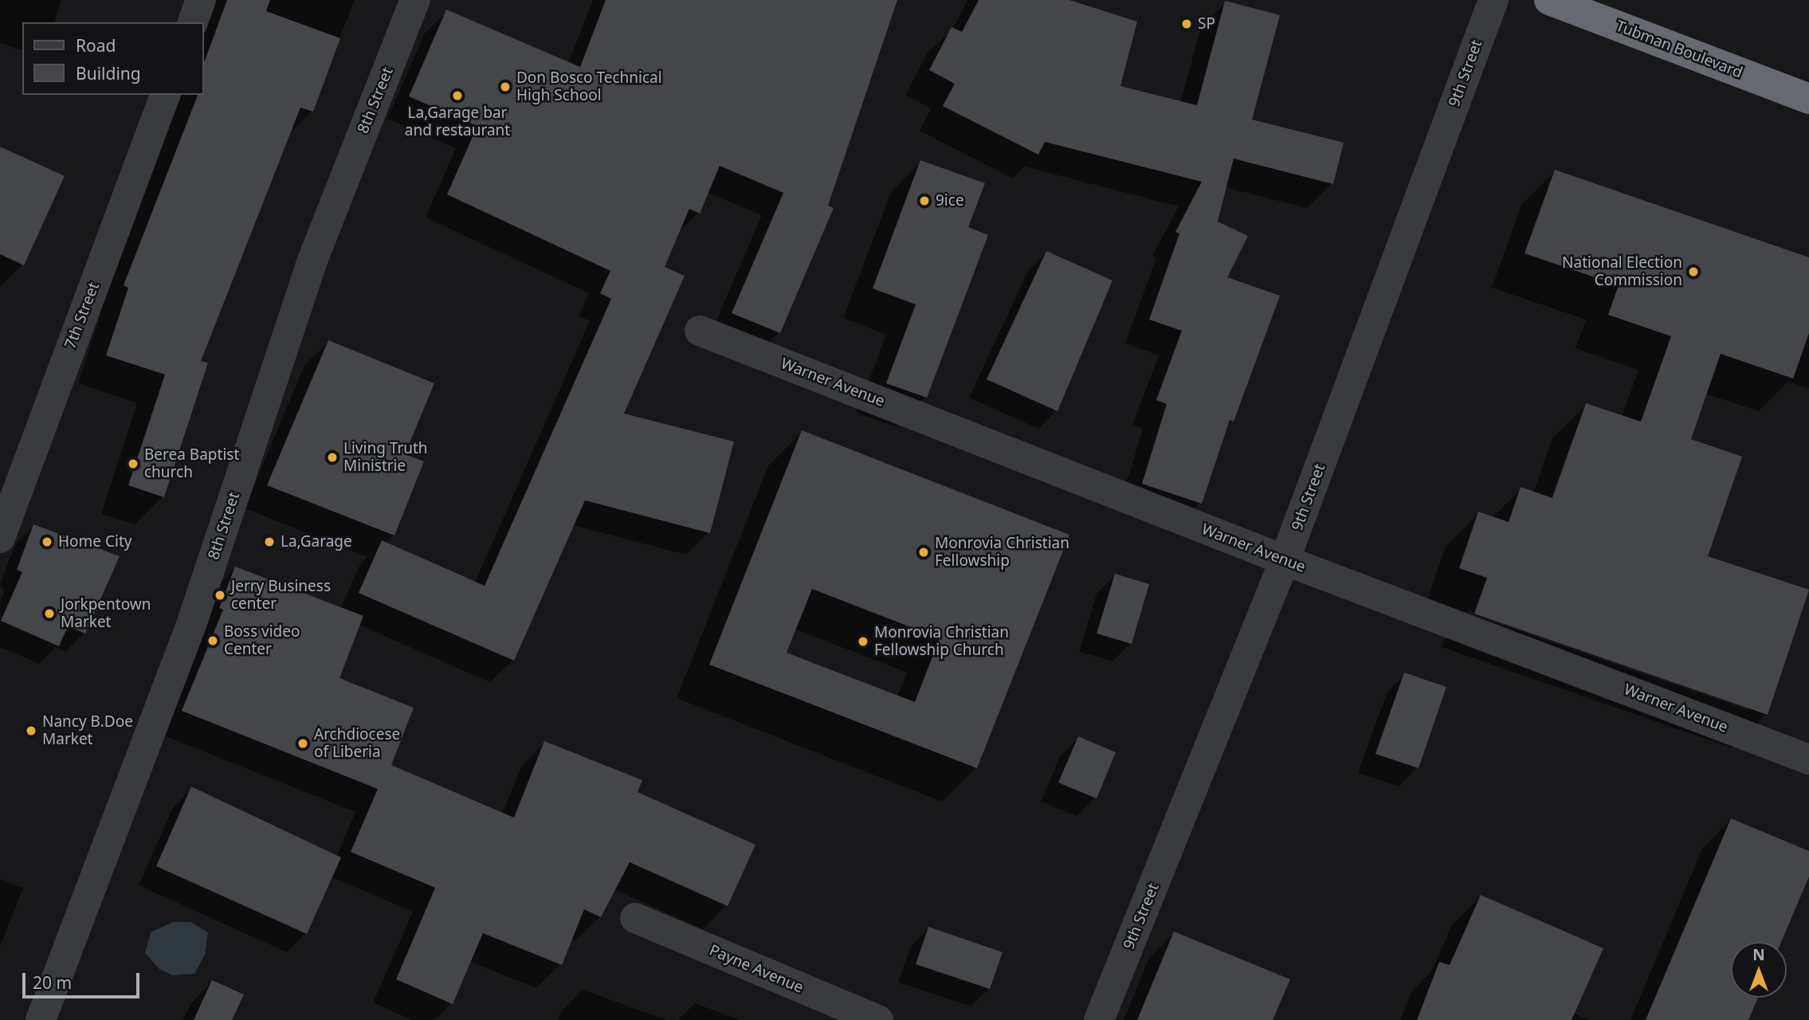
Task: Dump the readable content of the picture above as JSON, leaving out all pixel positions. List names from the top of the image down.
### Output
{
  "streets": {
    "highway": ["Tubman Boulevard"],
    "street": [
      "9th Street",
      "8th Street",
      "7th Street",
      "Warner Avenue",
      "Payne Avenue"
    ]
  },
  "crossings": [
    ["9th Street", "Warner Avenue"]
  ],
  "places": [
    "SP",
    "Don Bosco Technical High School",
    "La,Garage bar and restaurant",
    "9ice",
    "National Election Commission",
    "Living Truth Ministrie",
    "Berea Baptist church",
    "Home City",
    "La,Garage",
    "Monrovia Christian Fellowship",
    "Jerry Business center",
    "Jorkpentown Market",
    "Boss video Center",
    "Monrovia Christian Fellowship Church",
    "Nancy B.Doe Market",
    "Archdiocese of Liberia"
  ],
  "legend": ["Road", "Building"],
  "scale_bar": "20 m",
  "north": "top"
}
